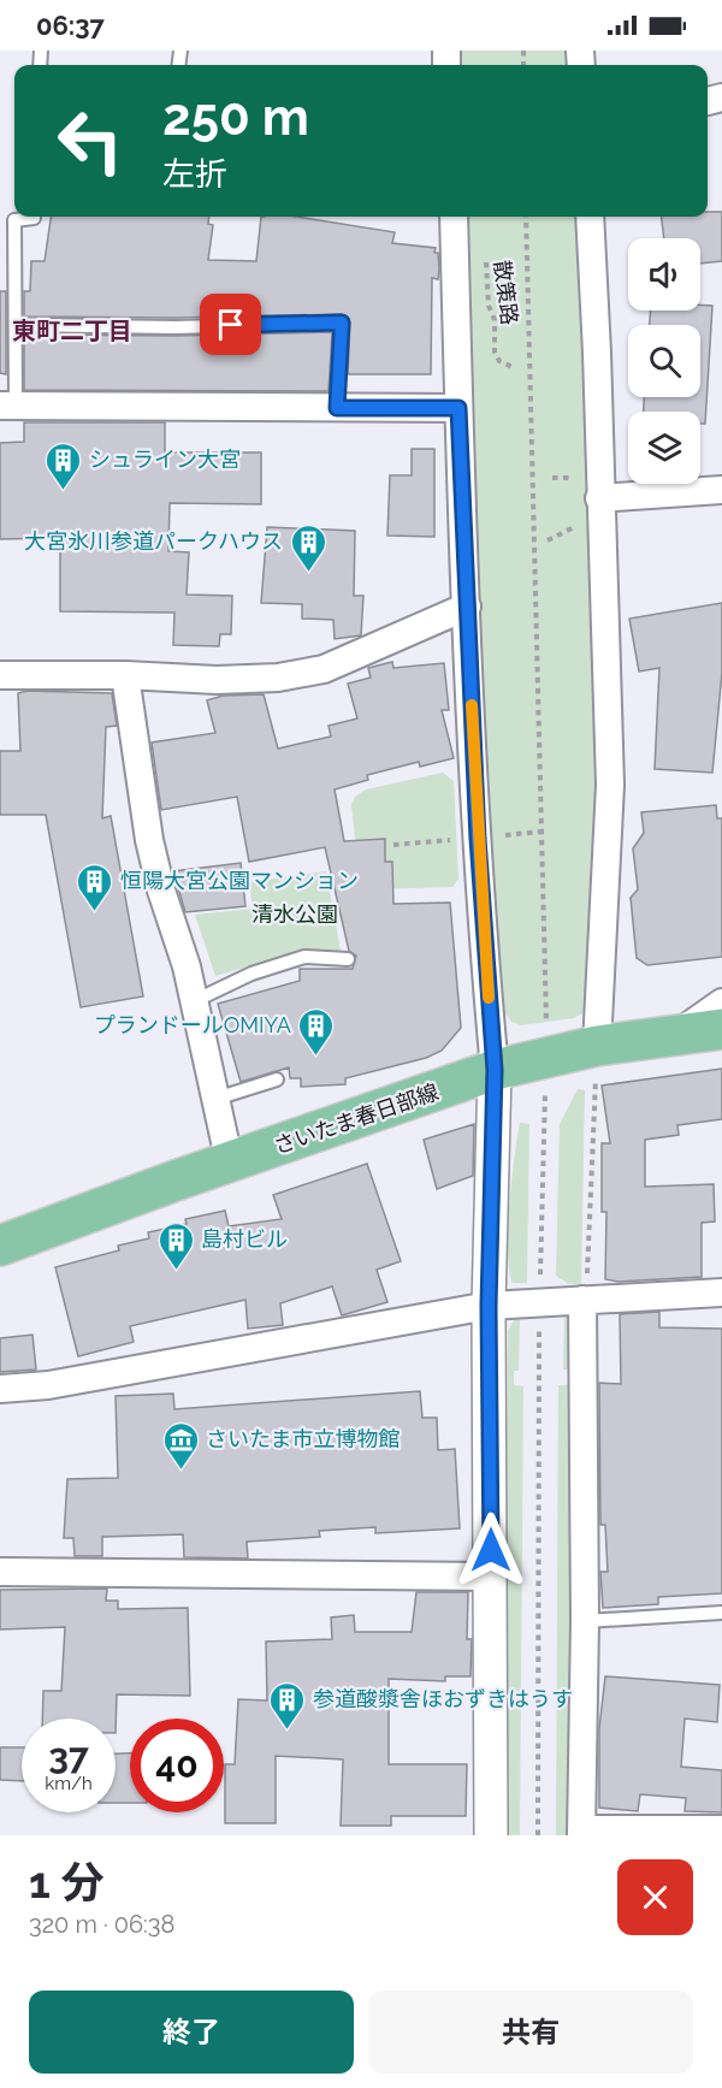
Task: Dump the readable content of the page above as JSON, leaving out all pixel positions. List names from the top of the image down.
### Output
{
  "streets": {
    "main road": ["さいたま春日部線"],
    "path": ["散策路"]
  },
  "districts": ["東町二丁目"],
  "parks": ["清水公園"],
  "places": {
    "building": [
      "シュライン大宮",
      "大宮氷川参道パークハウス",
      "恒陽大宮公園マンション",
      "プランドールOMIYA",
      "島村ビル",
      "参道酸漿舎ほおずきはうす"
    ],
    "museum": ["さいたま市立博物館"]
  },
  "page": {
    "status": "06:37",
    "turn": ["250 m", "左折"],
    "speed": "37 km/h",
    "limit": "40",
    "heading": ["1 分", "320 m · 06:38"],
    "buttons": ["終了", "共有"]
  }
}
